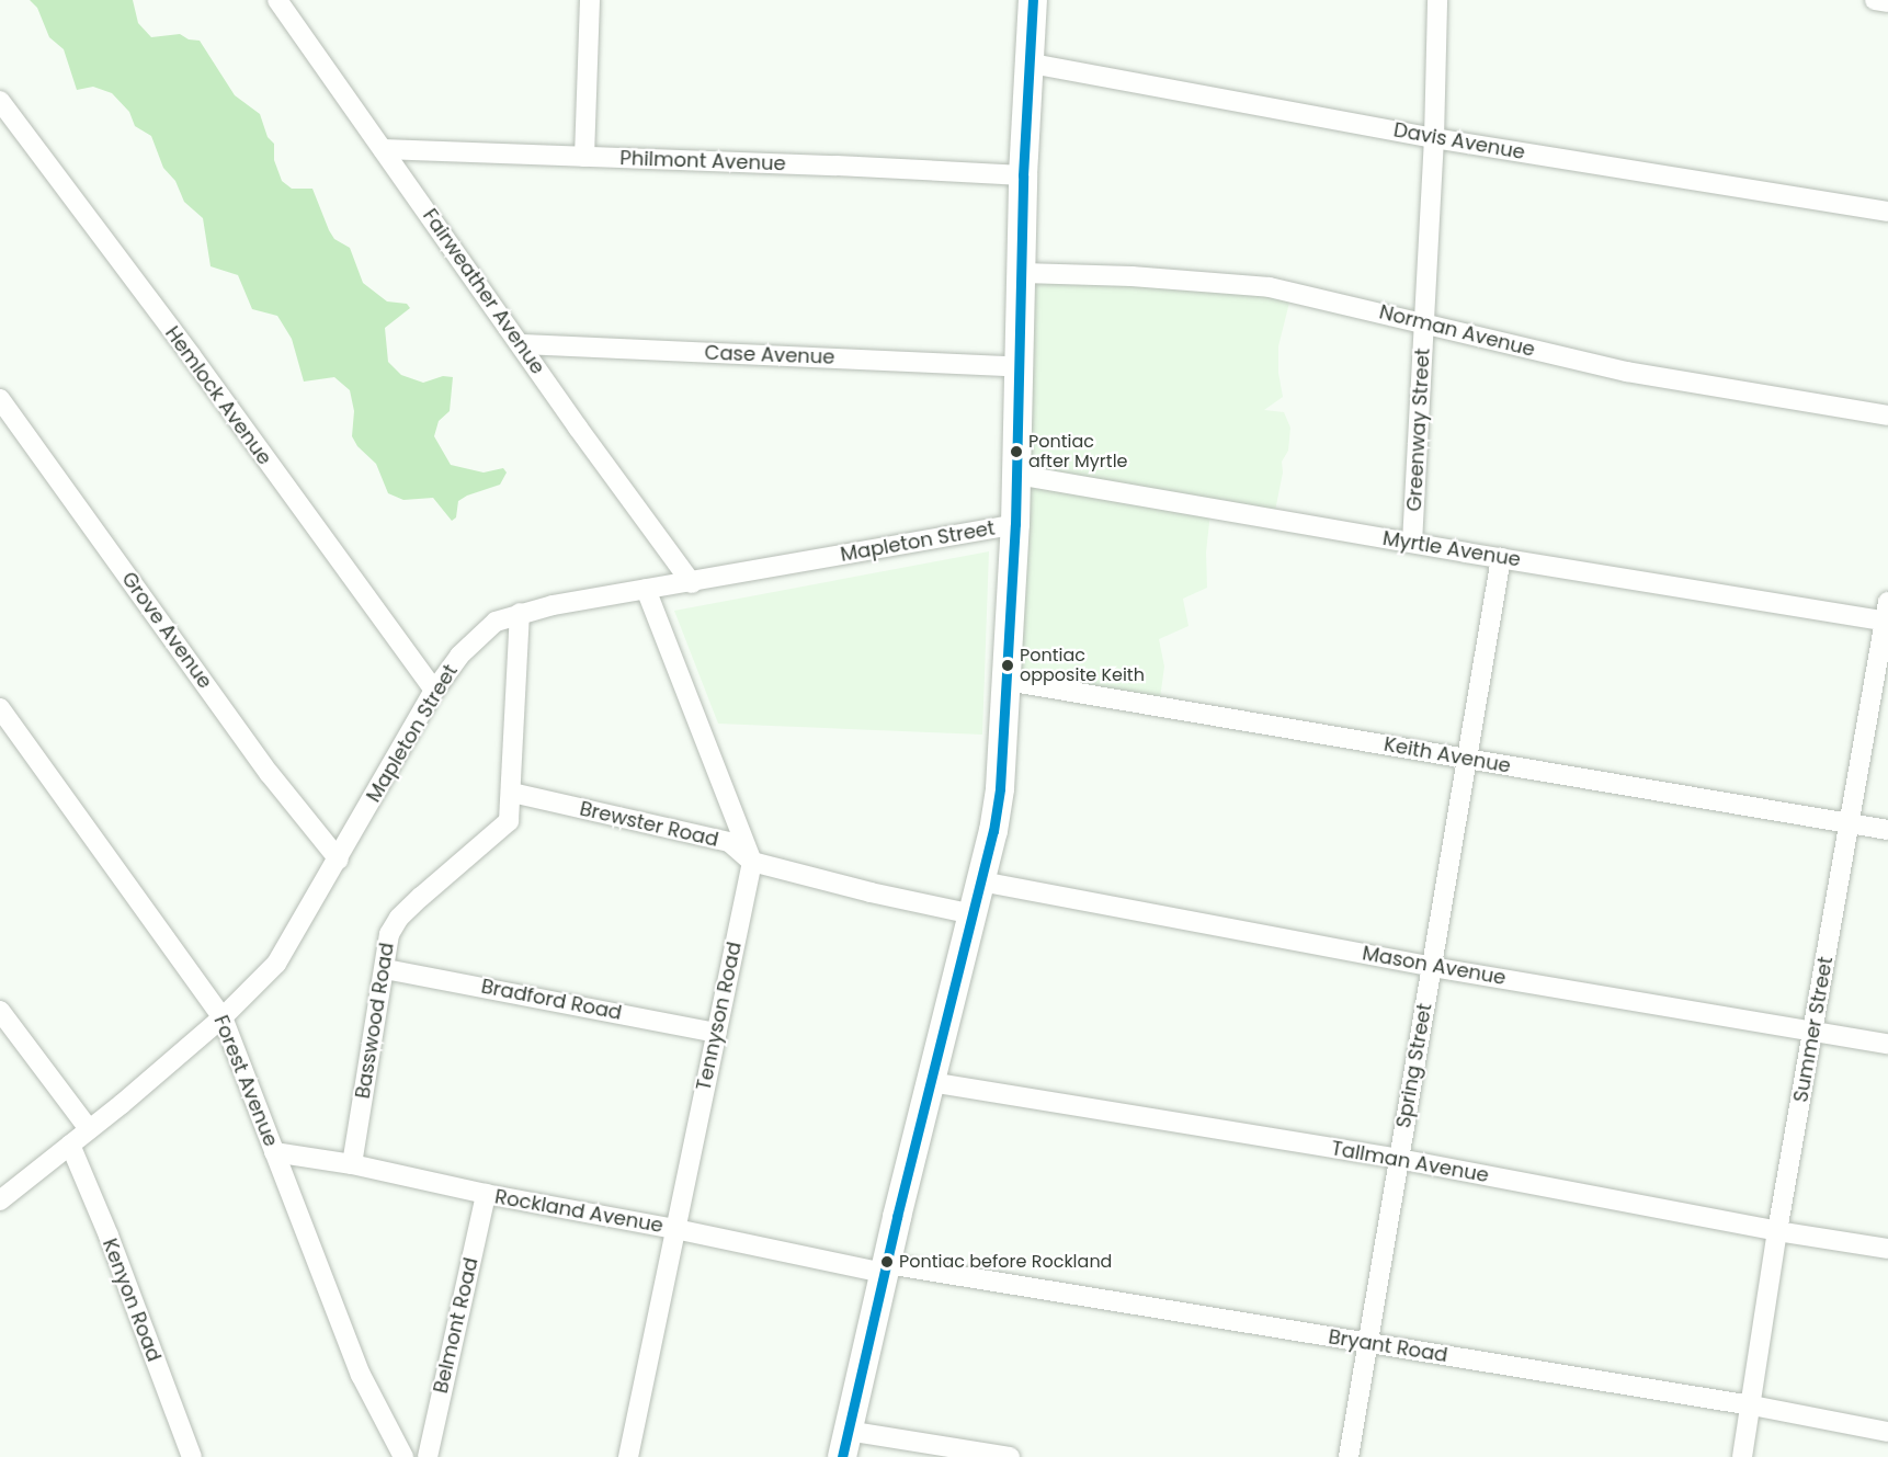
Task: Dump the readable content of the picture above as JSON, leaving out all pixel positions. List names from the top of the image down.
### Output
{
  "streets": {
    "street": [
      "Davis Avenue",
      "Philmont Avenue",
      "Fairweather Avenue",
      "Norman Avenue",
      "Case Avenue",
      "Hemlock Avenue",
      "Greenway Street",
      "Mapleton Street",
      "Myrtle Avenue",
      "Grove Avenue",
      "Keith Avenue",
      "Brewster Road",
      "Mason Avenue",
      "Bradford Road",
      "Tennyson Road",
      "Basswood Road",
      "Summer Street",
      "Spring Street",
      "Forest Avenue",
      "Tallman Avenue",
      "Rockland Avenue",
      "Kenyon Road",
      "Belmont Road",
      "Bryant Road"
    ]
  },
  "crossings": [
    ["Davis Avenue", "Greenway Street"],
    ["Philmont Avenue", "Fairweather Avenue"],
    ["Fairweather Avenue", "Case Avenue"],
    ["Fairweather Avenue", "Mapleton Street"],
    ["Norman Avenue", "Greenway Street"],
    ["Hemlock Avenue", "Mapleton Street"],
    ["Greenway Street", "Myrtle Avenue"],
    ["Mapleton Street", "Grove Avenue"],
    ["Mapleton Street", "Basswood Road"],
    ["Mapleton Street", "Forest Avenue"],
    ["Mapleton Street", "Kenyon Road"],
    ["Myrtle Avenue", "Summer Street"],
    ["Myrtle Avenue", "Spring Street"],
    ["Keith Avenue", "Summer Street"],
    ["Keith Avenue", "Spring Street"],
    ["Brewster Road", "Tennyson Road"],
    ["Brewster Road", "Basswood Road"],
    ["Mason Avenue", "Summer Street"],
    ["Mason Avenue", "Spring Street"],
    ["Bradford Road", "Tennyson Road"],
    ["Bradford Road", "Basswood Road"],
    ["Tennyson Road", "Rockland Avenue"],
    ["Basswood Road", "Rockland Avenue"],
    ["Summer Street", "Tallman Avenue"],
    ["Summer Street", "Bryant Road"],
    ["Spring Street", "Tallman Avenue"],
    ["Spring Street", "Bryant Road"],
    ["Forest Avenue", "Rockland Avenue"],
    ["Rockland Avenue", "Belmont Road"],
    ["Rockland Avenue", "Bryant Road"]
  ],
  "places": ["Pontiac after Myrtle", "Pontiac opposite Keith", "Pontiac before Rockland"]
}
